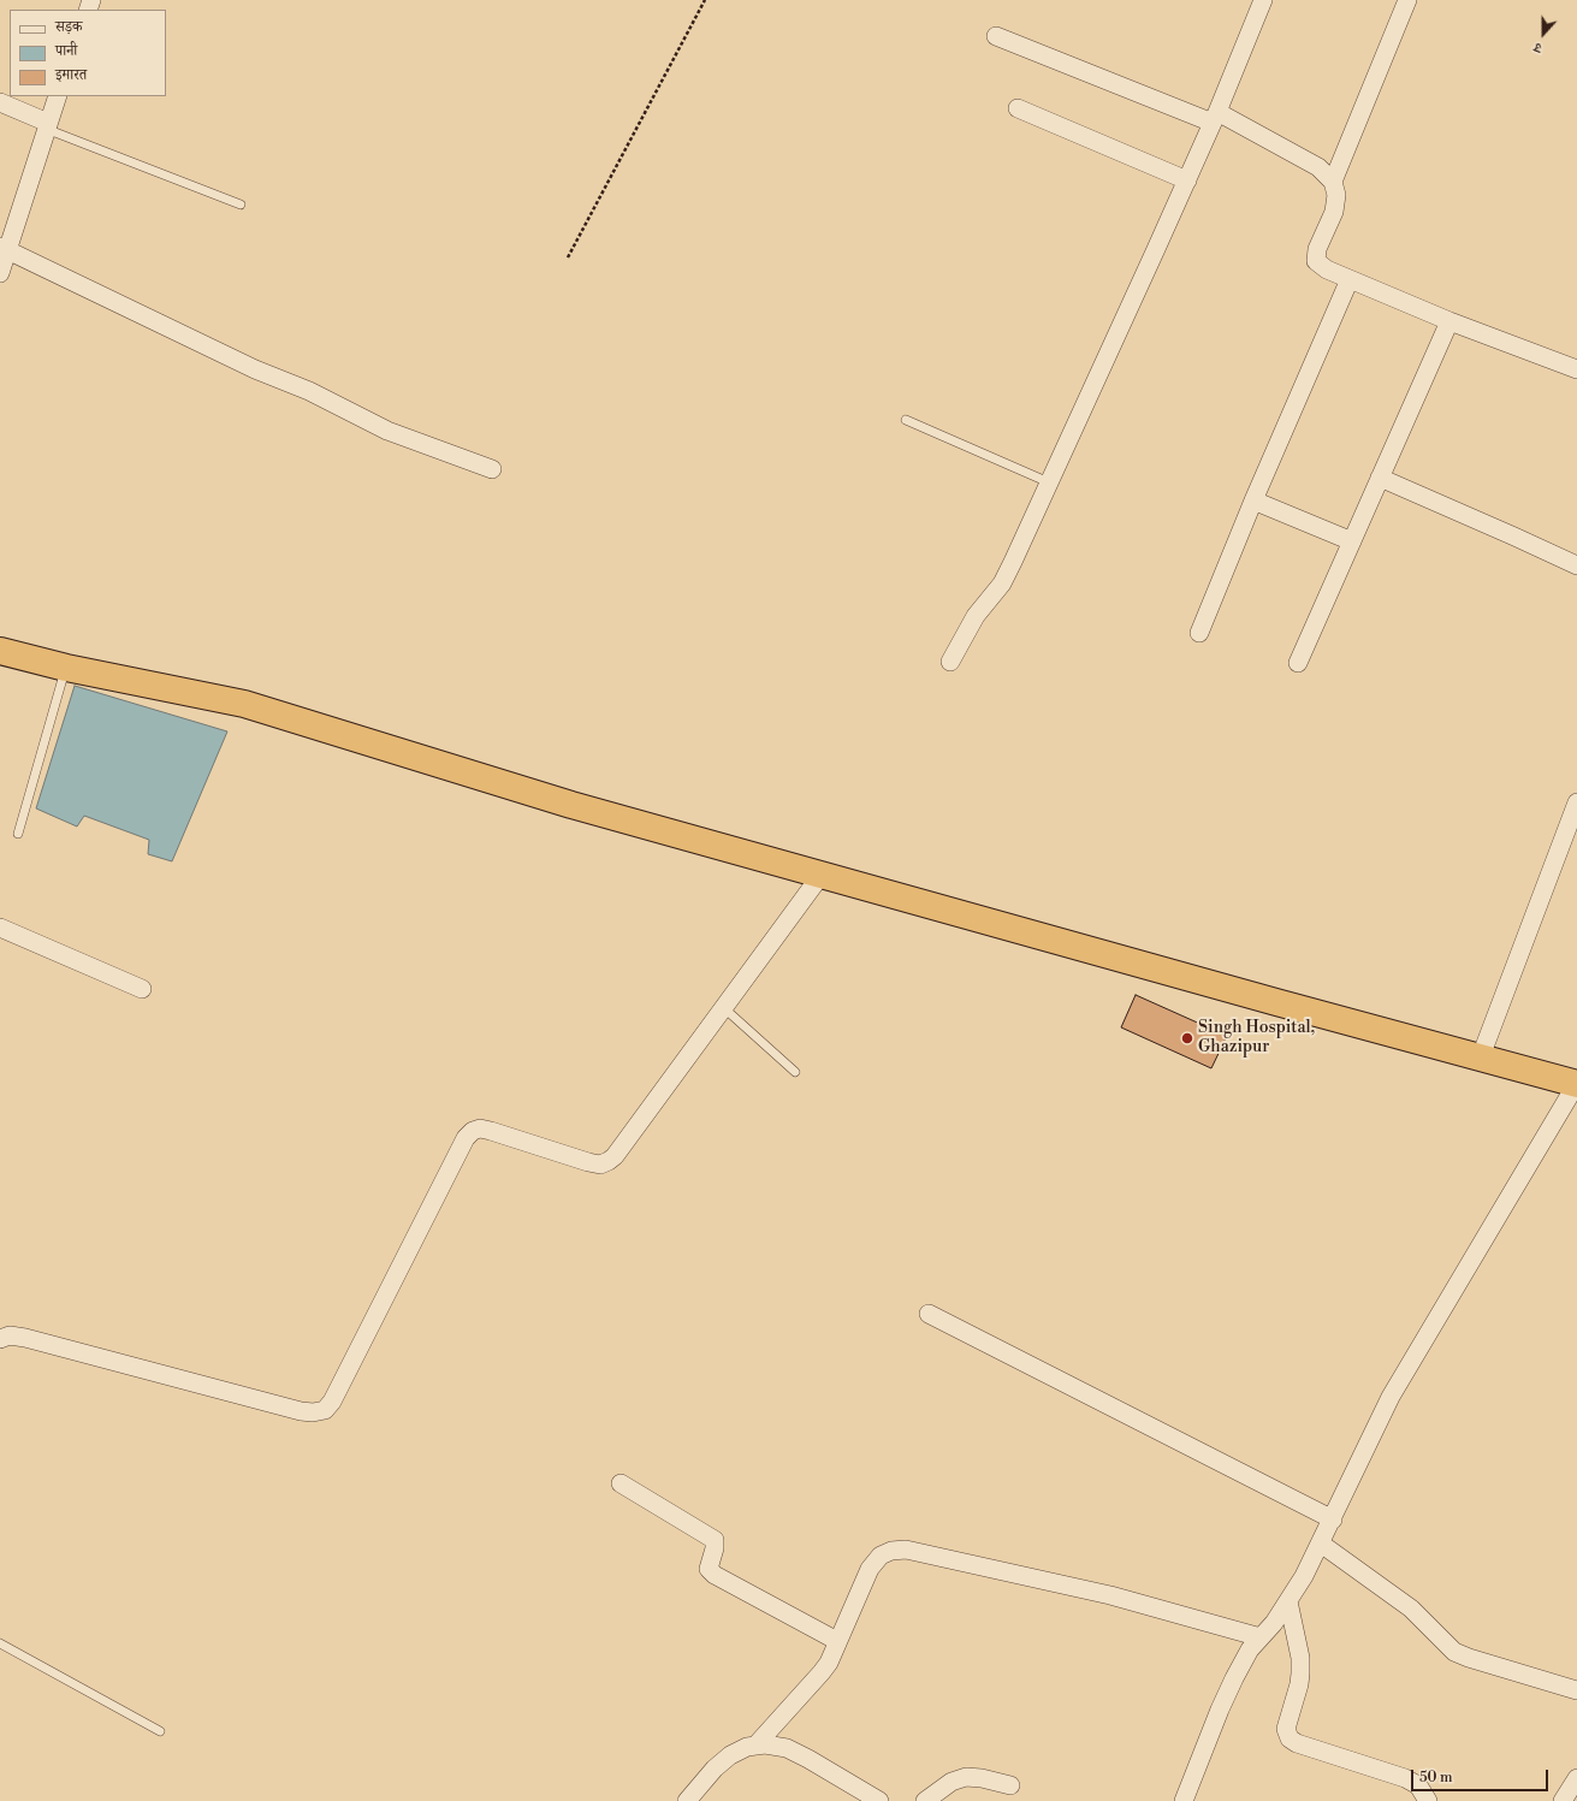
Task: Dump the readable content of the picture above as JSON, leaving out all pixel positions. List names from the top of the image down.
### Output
{
  "places": ["Singh Hospital, Ghazipur"],
  "legend": ["सड़क", "पानी", "इमारत"],
  "scale_bar": "50 m",
  "north": "bottom"
}
